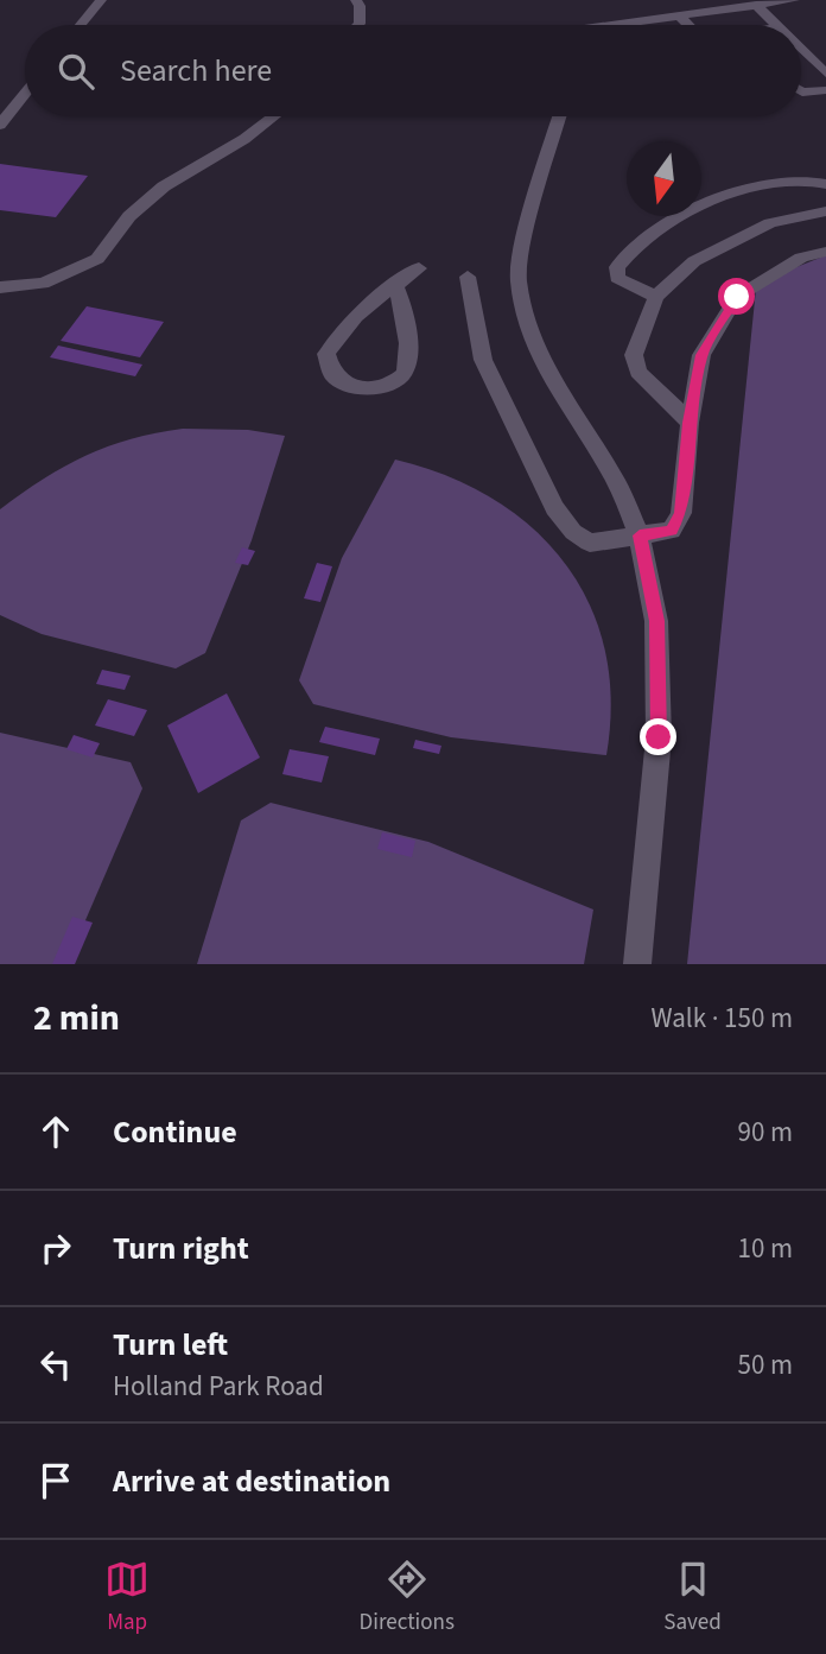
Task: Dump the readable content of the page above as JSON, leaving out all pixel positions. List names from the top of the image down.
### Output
{
  "north": "bottom",
  "page": {
    "search": "Search here",
    "heading": ["2 min", "Walk · 150 m"],
    "list": [
      ["Continue", "90 m"],
      ["Turn right", "10 m"],
      ["Turn left", "Holland Park Road", "50 m"],
      "Arrive at destination"
    ],
    "nav": ["Map", "Directions", "Saved"]
  }
}
